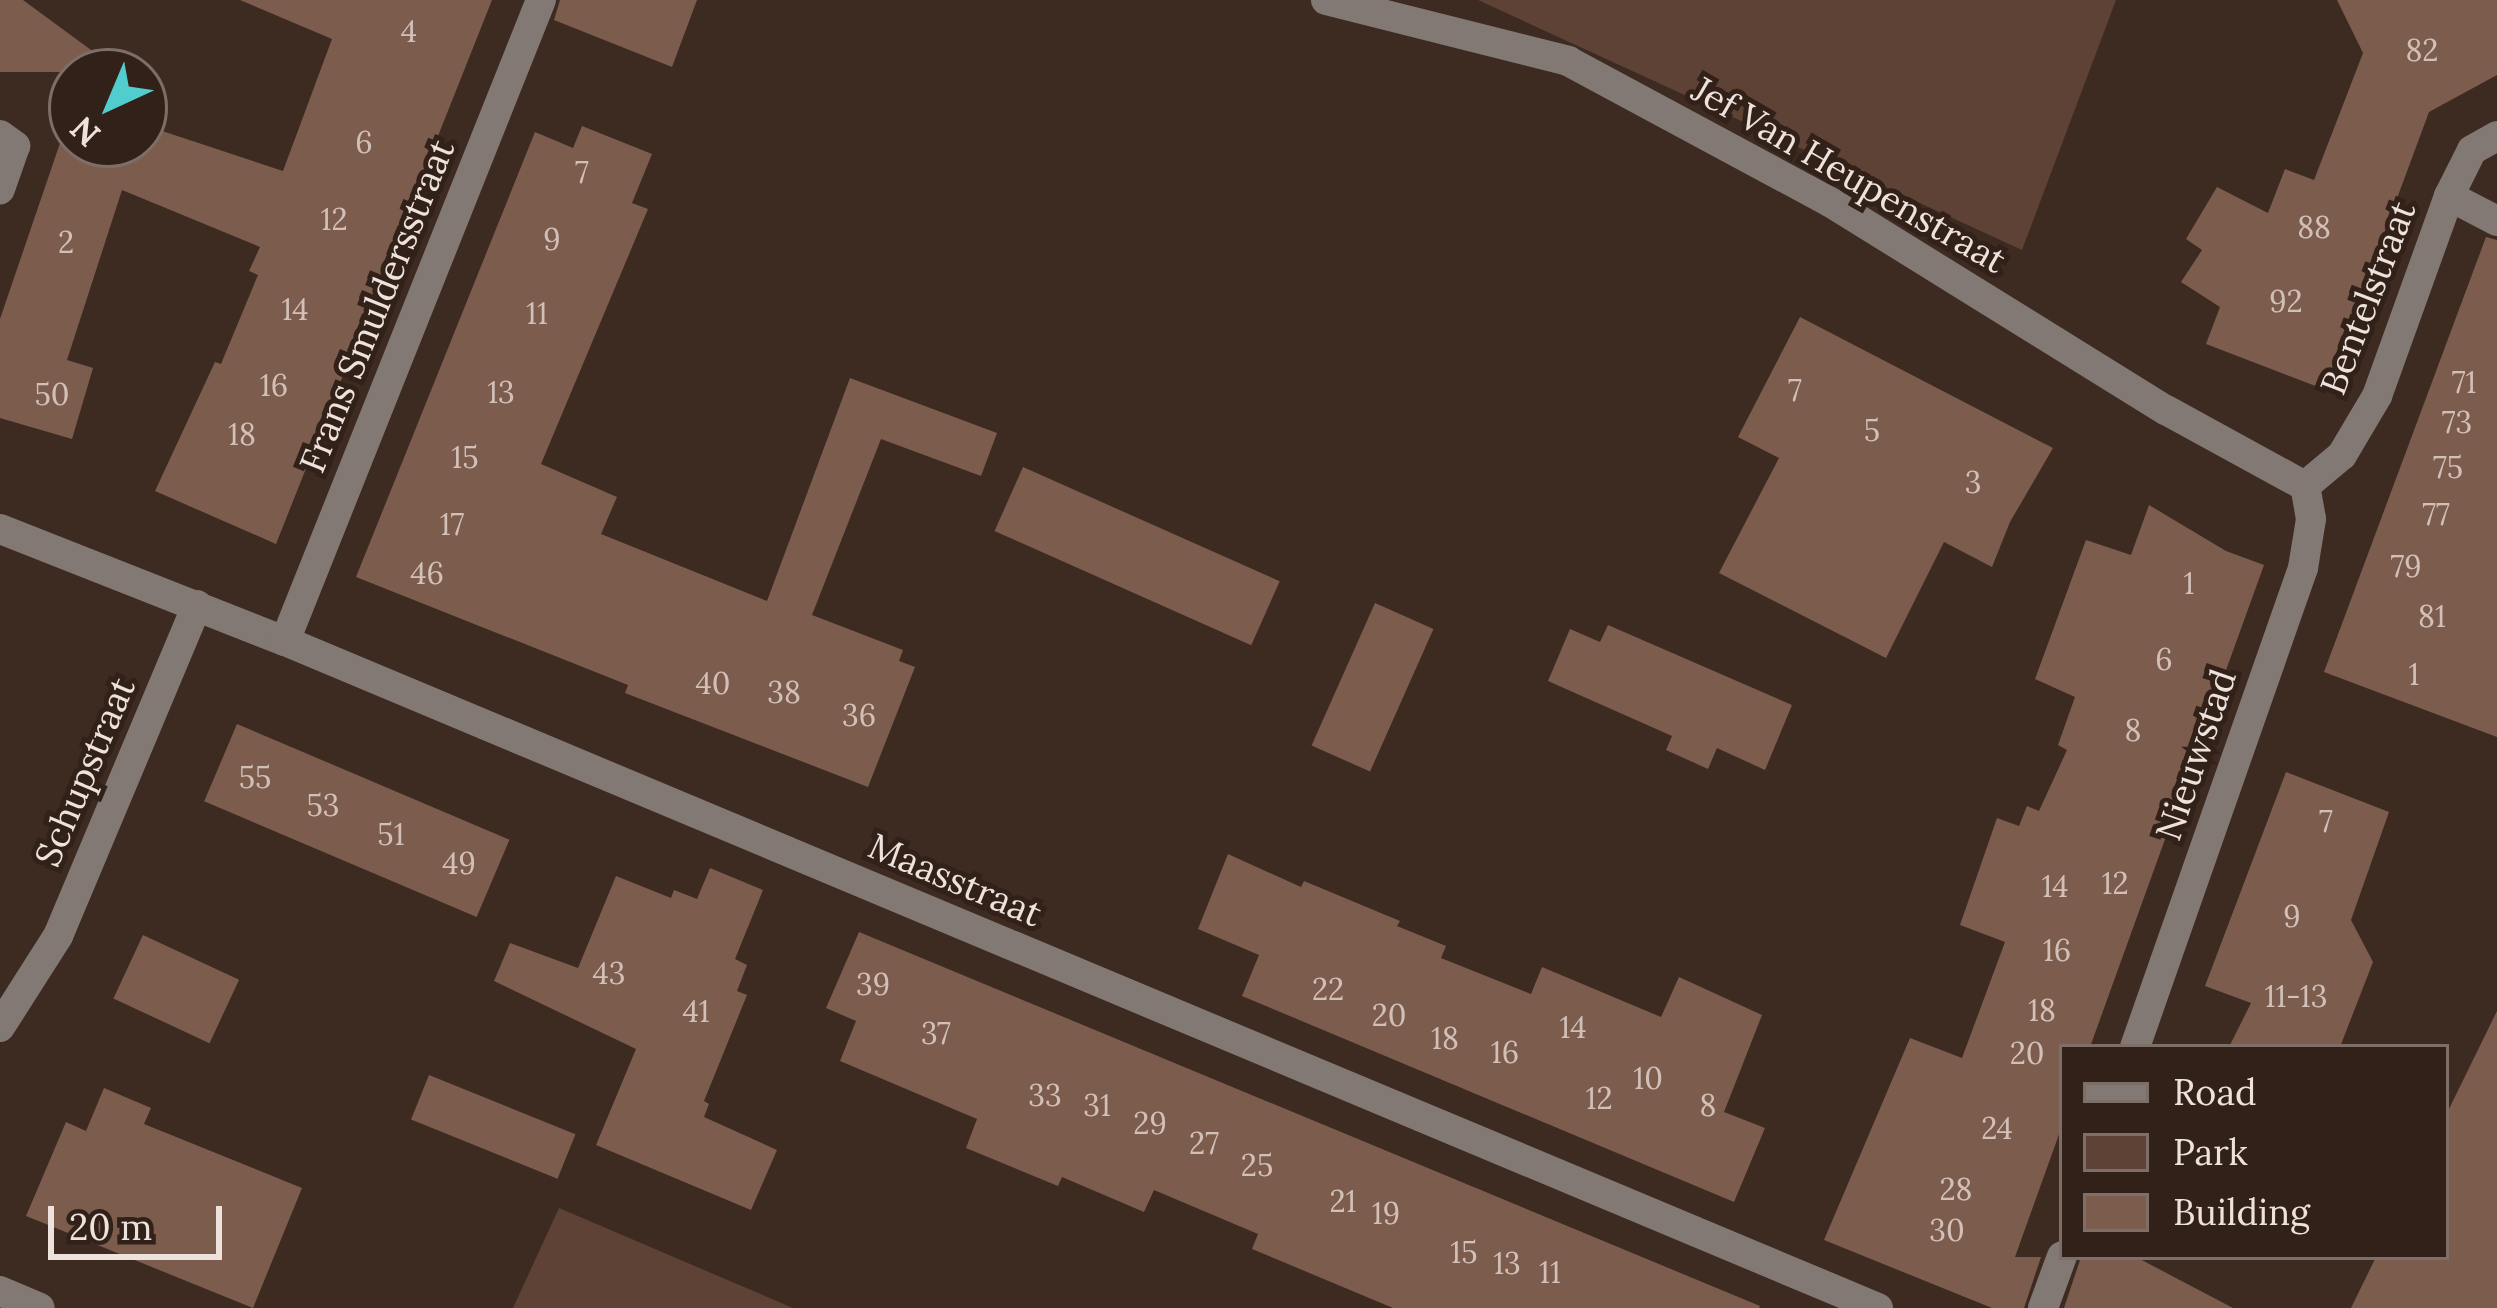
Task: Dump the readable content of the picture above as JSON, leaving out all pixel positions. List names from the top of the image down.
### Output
{
  "streets": {
    "street": [
      "Jef Van Heupenstraat",
      "Bentelstraat",
      "Frans Smuldersstraat",
      "Nieuwstad",
      "Schupstraat",
      "Maasstraat"
    ]
  },
  "crossings": [
    ["Jef Van Heupenstraat", "Bentelstraat"],
    ["Jef Van Heupenstraat", "Nieuwstad"],
    ["Bentelstraat", "Nieuwstad"],
    ["Frans Smuldersstraat", "Maasstraat"],
    ["Schupstraat", "Maasstraat"]
  ],
  "house_numbers": [
    "4",
    "82",
    "6",
    "7",
    "12",
    "88",
    "9",
    "2",
    "92",
    "14",
    "11",
    "71",
    "16",
    "7",
    "13",
    "50",
    "73",
    "5",
    "18",
    "15",
    "75",
    "3",
    "77",
    "17",
    "79",
    "46",
    "1",
    "81",
    "6",
    "1",
    "40",
    "38",
    "36",
    "8",
    "55",
    "53",
    "7",
    "51",
    "49",
    "12",
    "14",
    "9",
    "16",
    "43",
    "39",
    "22",
    "11-13",
    "18",
    "41",
    "20",
    "14",
    "37",
    "18",
    "16",
    "20",
    "10",
    "33",
    "12",
    "31",
    "8",
    "29",
    "24",
    "27",
    "25",
    "28",
    "21",
    "19",
    "30",
    "15",
    "13",
    "11"
  ],
  "legend": ["Road", "Park", "Building"],
  "scale_bar": "20 m",
  "north": "bottom left"
}
